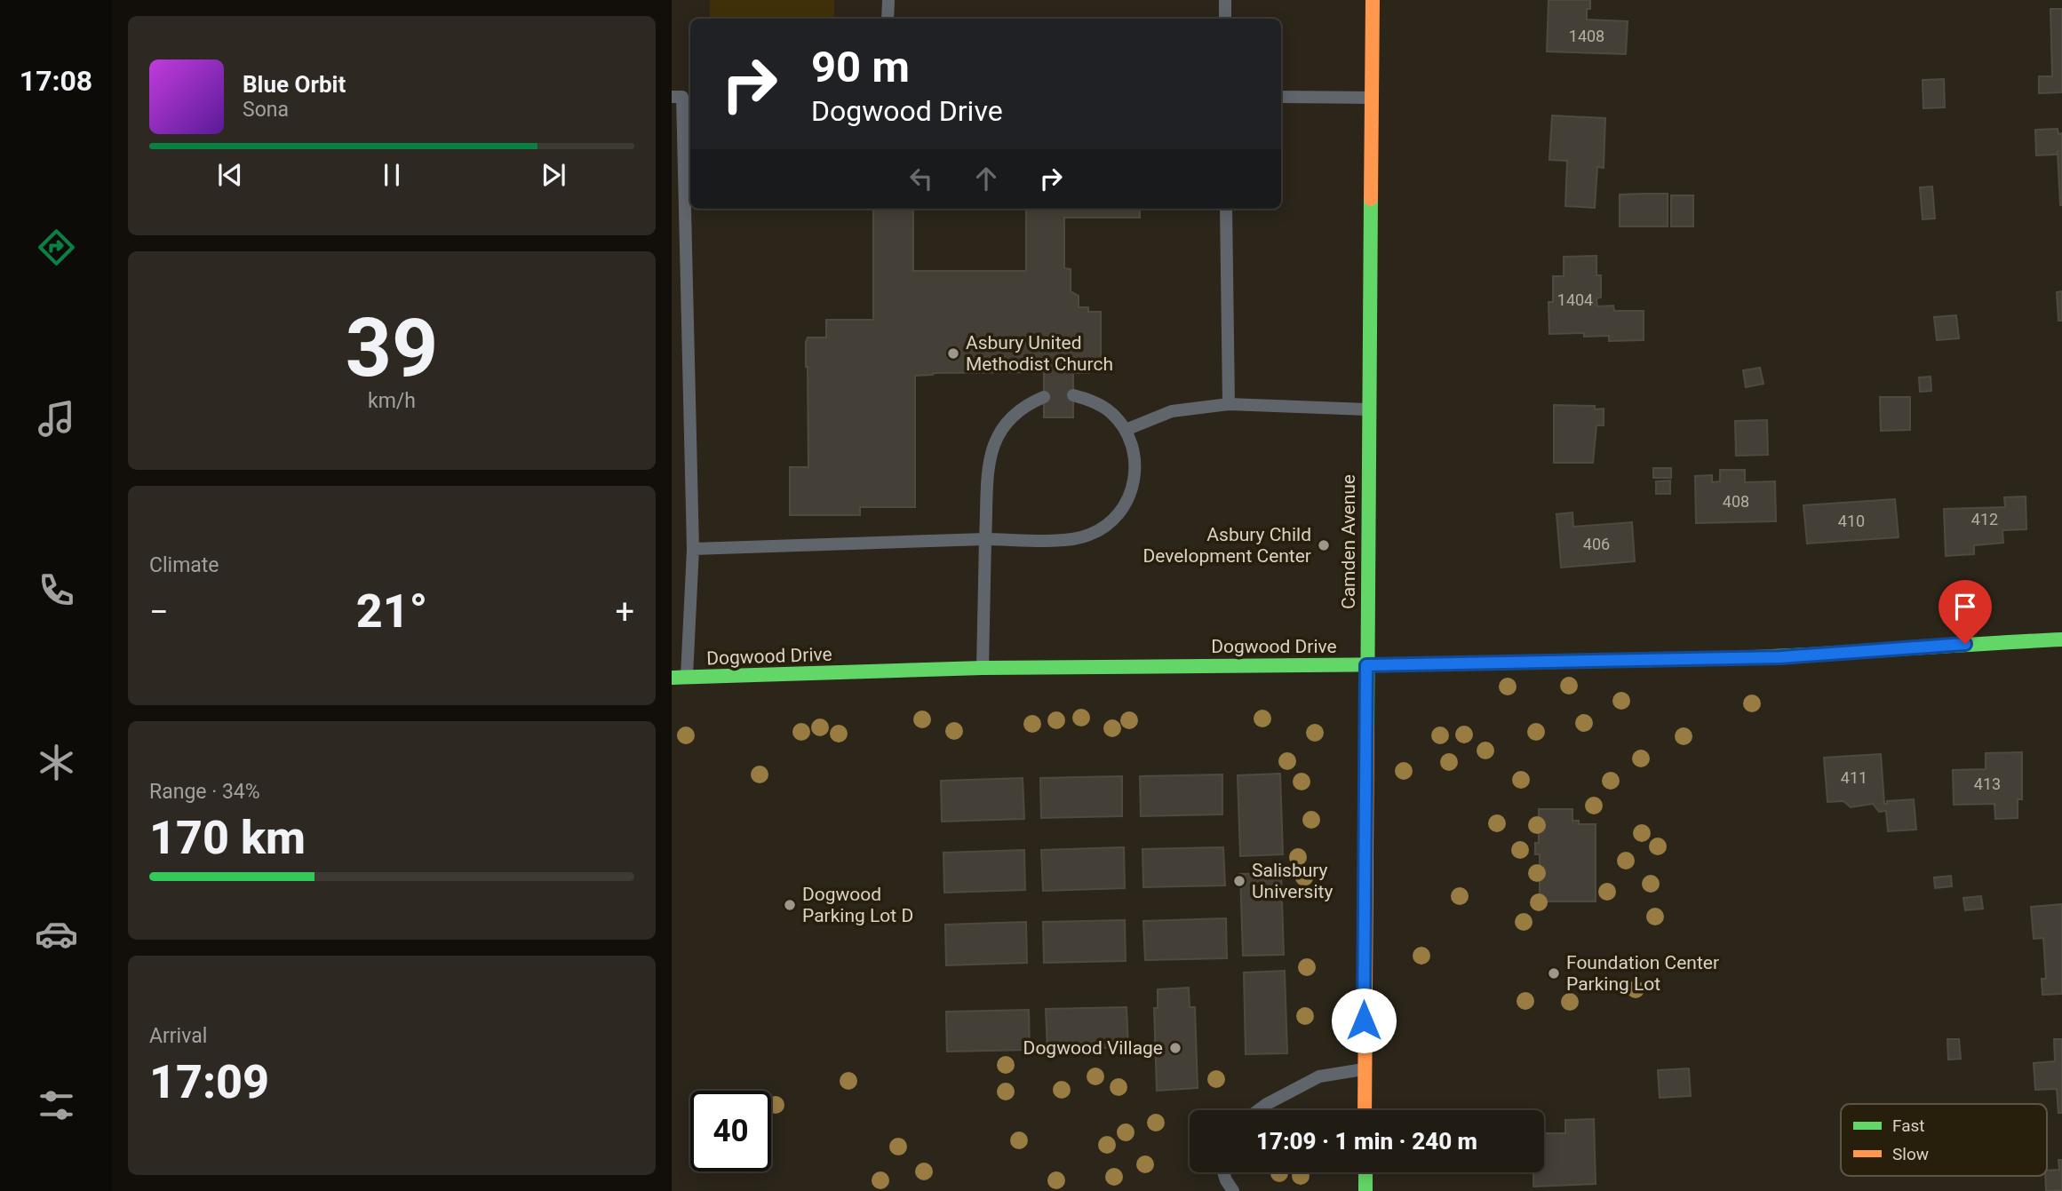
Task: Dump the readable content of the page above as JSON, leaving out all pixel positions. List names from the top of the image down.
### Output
{
  "streets": {
    "street": ["Camden Avenue", "Dogwood Drive"]
  },
  "crossings": [
    ["Camden Avenue", "Dogwood Drive"]
  ],
  "places": [
    "Asbury United Methodist Church",
    "Asbury Child Development Center",
    "Salisbury University",
    "Dogwood Parking Lot D",
    "Foundation Center Parking Lot",
    "Dogwood Village"
  ],
  "house_numbers": [
    "1408",
    "1404",
    "408",
    "412",
    "410",
    "406",
    "411",
    "413"
  ],
  "legend": ["Fast", "Slow"],
  "page": {
    "tabs": "17:08",
    "turn": ["90 m", "Dogwood Drive"],
    "song": ["Blue Orbit", "Sona"],
    "tile": [
      ["39", "km/h"],
      "Climate",
      ["Range · 34%", "170 km"],
      ["Arrival", "17:09"]
    ],
    "heat": ["−", "21°", "+"],
    "limit": "40",
    "trip": "17:09 · 1 min · 240 m"
  }
}
